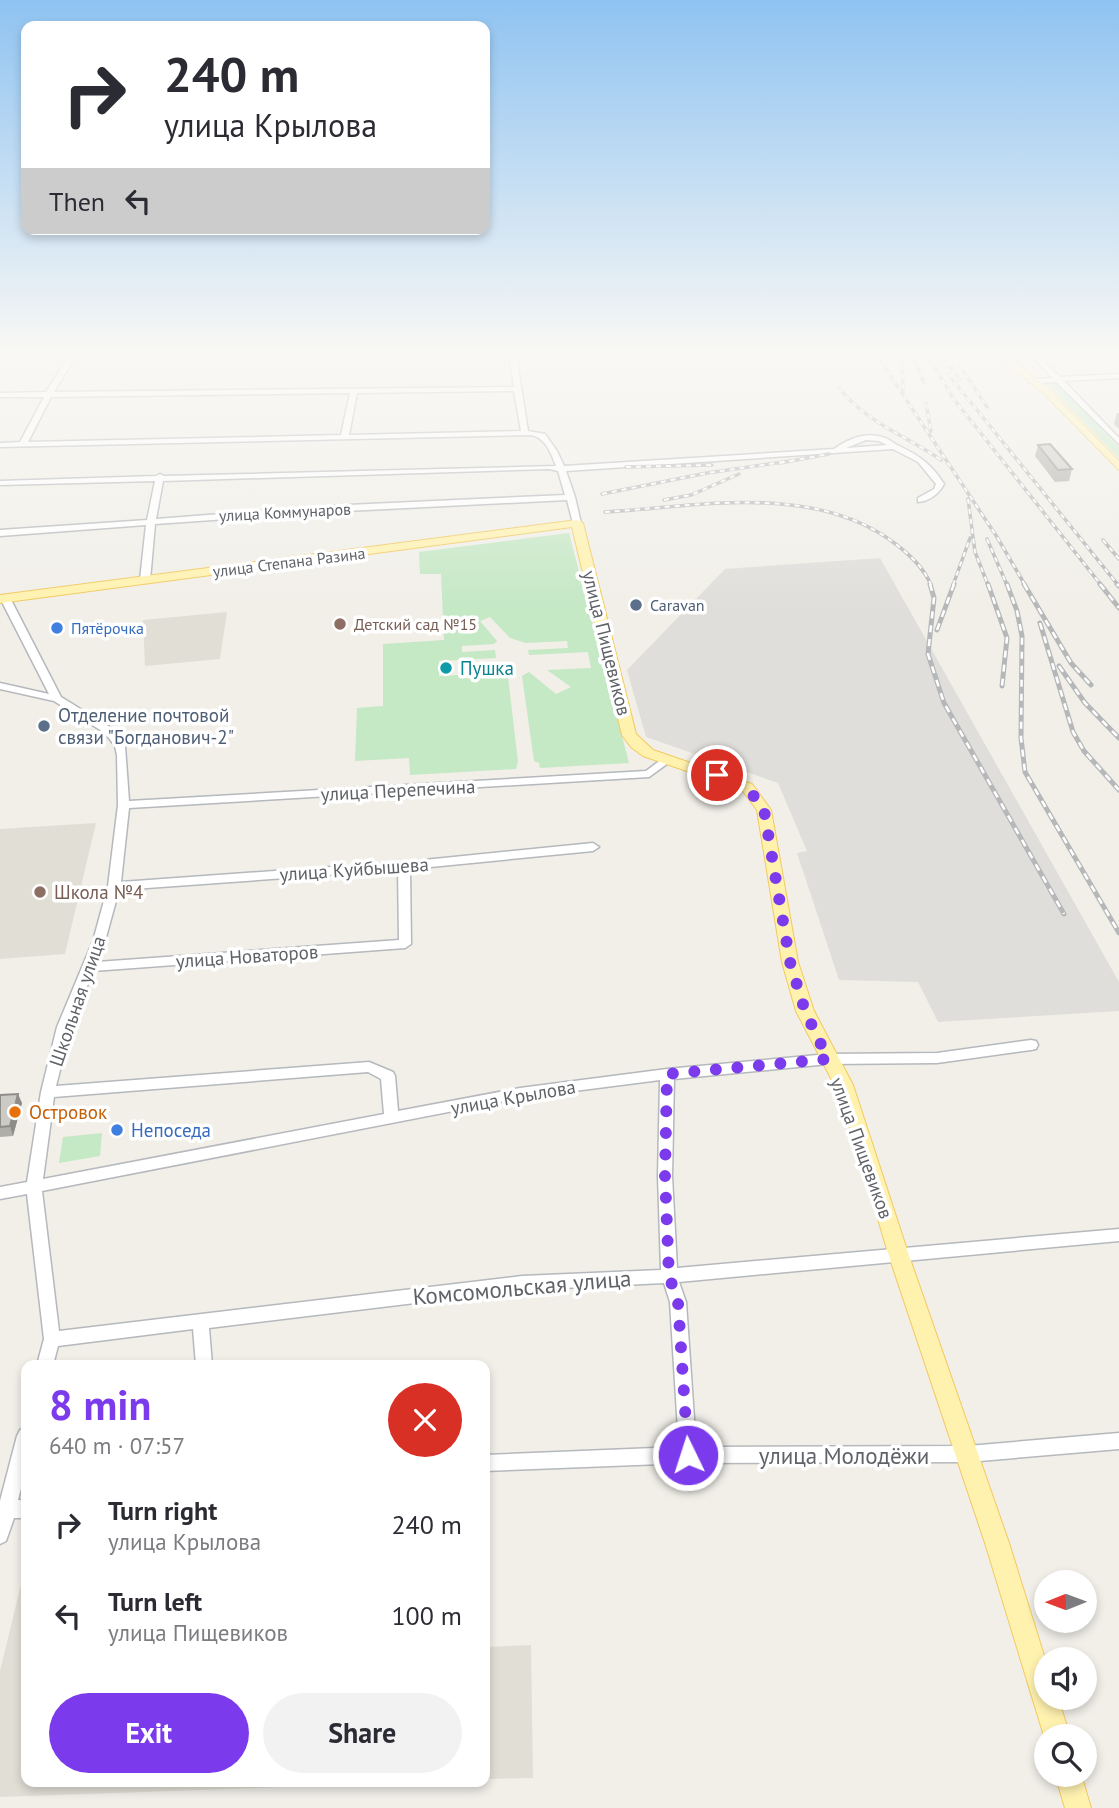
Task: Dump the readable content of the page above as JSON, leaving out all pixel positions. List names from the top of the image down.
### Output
{
  "streets": {
    "main road": ["улица Степана Разина", "улица Пищевиков"],
    "street": [
      "улица Коммунаров",
      "улица Перепечина",
      "улица Куйбышева",
      "улица Новаторов",
      "Школьная улица",
      "улица Крылова",
      "Комсомольская улица",
      "улица Молодёжи"
    ]
  },
  "crossings": [
    ["улица Коммунаров", "улица Пищевиков"],
    ["улица Степана Разина", "улица Пищевиков"],
    ["улица Пищевиков", "улица Перепечина"],
    ["улица Пищевиков", "улица Крылова"],
    ["улица Пищевиков", "Комсомольская улица"],
    ["улица Пищевиков", "улица Молодёжи"],
    ["улица Перепечина", "Школьная улица"],
    ["улица Куйбышева", "улица Новаторов"],
    ["улица Куйбышева", "Школьная улица"],
    ["улица Новаторов", "Школьная улица"],
    ["Школьная улица", "улица Крылова"],
    ["Школьная улица", "Комсомольская улица"]
  ],
  "places": [
    "Caravan",
    "Детский сад №15",
    "Пятёрочка",
    "Пушка",
    "Отделение почтовой связи \"Богданович-2\"",
    "Школа №4",
    "Островок",
    "Непоседа"
  ],
  "north": "left",
  "page": {
    "turn": ["240 m", "улица Крылова"],
    "then": "Then",
    "heading": ["8 min", "640 m · 07:57"],
    "list": [
      {
        "name": "Turn right",
        "note": "улица Крылова",
        "value": "240 m"
      },
      {
        "name": "Turn left",
        "note": "улица Пищевиков",
        "value": "100 m"
      }
    ],
    "buttons": ["Exit", "Share"]
  }
}
